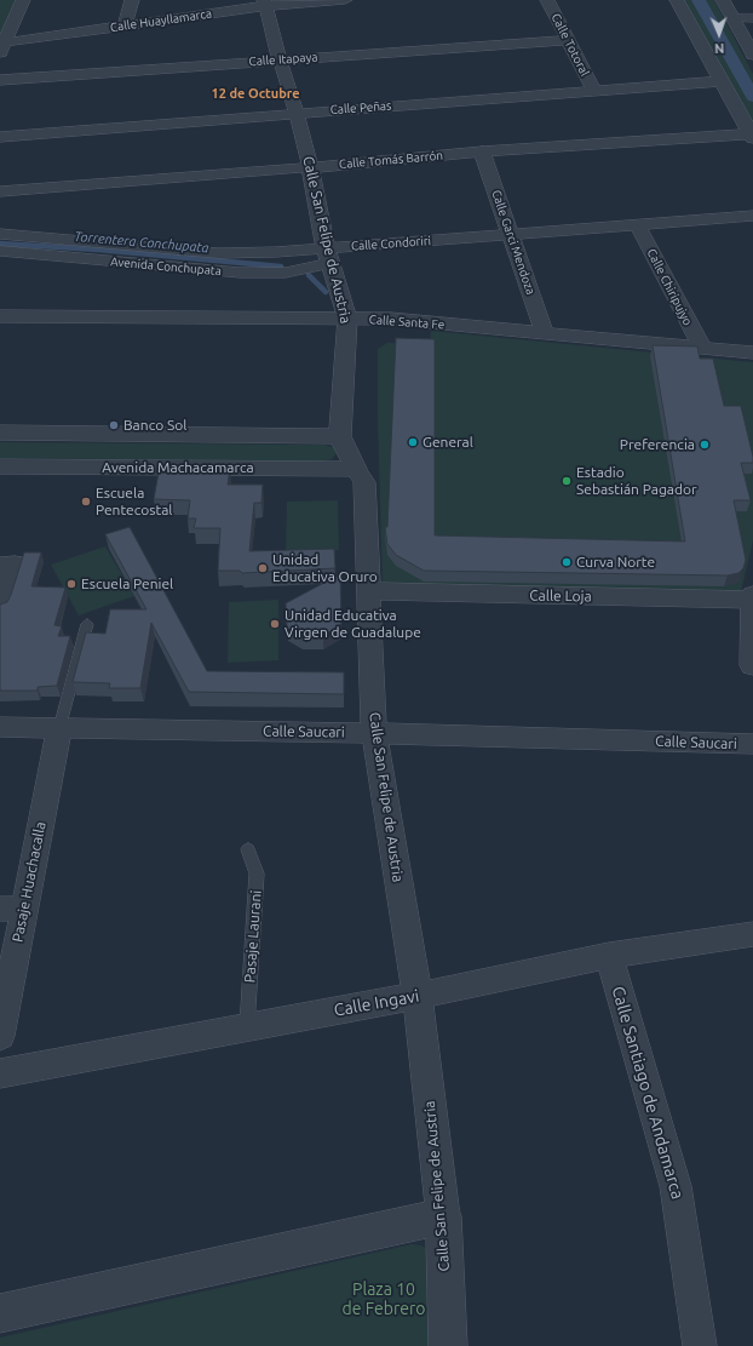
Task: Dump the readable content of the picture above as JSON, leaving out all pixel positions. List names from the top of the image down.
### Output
{
  "streets": {
    "street": [
      "Calle Huayllamarca",
      "Calle Totoral",
      "Calle Itapaya",
      "Calle Peñas",
      "Calle Tomás Barrón",
      "Calle San Felipe de Austria",
      "Calle Garci Mendoza",
      "Calle Condoriri",
      "Avenida Conchupata",
      "Calle Chiripujyo",
      "Calle Santa Fe",
      "Avenida Machacamarca",
      "Calle Loja",
      "Calle Saucari",
      "Pasaje Huachacalla",
      "Calle Ingavi",
      "Calle Santiago de Andamarca"
    ],
    "lane": ["Pasaje Laurani"]
  },
  "crossings": [
    ["Calle Huayllamarca", "Calle San Felipe de Austria"],
    ["Calle Totoral", "Calle Itapaya"],
    ["Calle Totoral", "Calle Peñas"],
    ["Calle Itapaya", "Calle San Felipe de Austria"],
    ["Calle Peñas", "Calle San Felipe de Austria"],
    ["Calle Tomás Barrón", "Calle San Felipe de Austria"],
    ["Calle Tomás Barrón", "Calle Garci Mendoza"],
    ["Calle San Felipe de Austria", "Calle Condoriri"],
    ["Calle San Felipe de Austria", "Avenida Conchupata"],
    ["Calle San Felipe de Austria", "Calle Santa Fe"],
    ["Calle San Felipe de Austria", "Avenida Machacamarca"],
    ["Calle San Felipe de Austria", "Calle Loja"],
    ["Calle San Felipe de Austria", "Calle Saucari"],
    ["Calle San Felipe de Austria", "Calle Ingavi"],
    ["Calle Garci Mendoza", "Calle Condoriri"],
    ["Calle Garci Mendoza", "Calle Santa Fe"],
    ["Calle Condoriri", "Avenida Conchupata"],
    ["Calle Condoriri", "Calle Chiripujyo"],
    ["Calle Chiripujyo", "Calle Santa Fe"],
    ["Calle Saucari", "Pasaje Huachacalla"],
    ["Pasaje Laurani", "Calle Ingavi"],
    ["Calle Ingavi", "Calle Santiago de Andamarca"]
  ],
  "districts": ["12 de Octubre"],
  "water": ["Torrentera Conchupata"],
  "parks": ["Plaza 10 de Febrero"],
  "places": [
    "Banco Sol",
    "General",
    "Preferencia",
    "Estadio Sebastián Pagador",
    "Escuela Pentecostal",
    "Curva Norte",
    "Unidad Educativa Oruro",
    "Escuela Peniel",
    "Unidad Educativa Virgen de Guadalupe"
  ],
  "north": "bottom"
}
